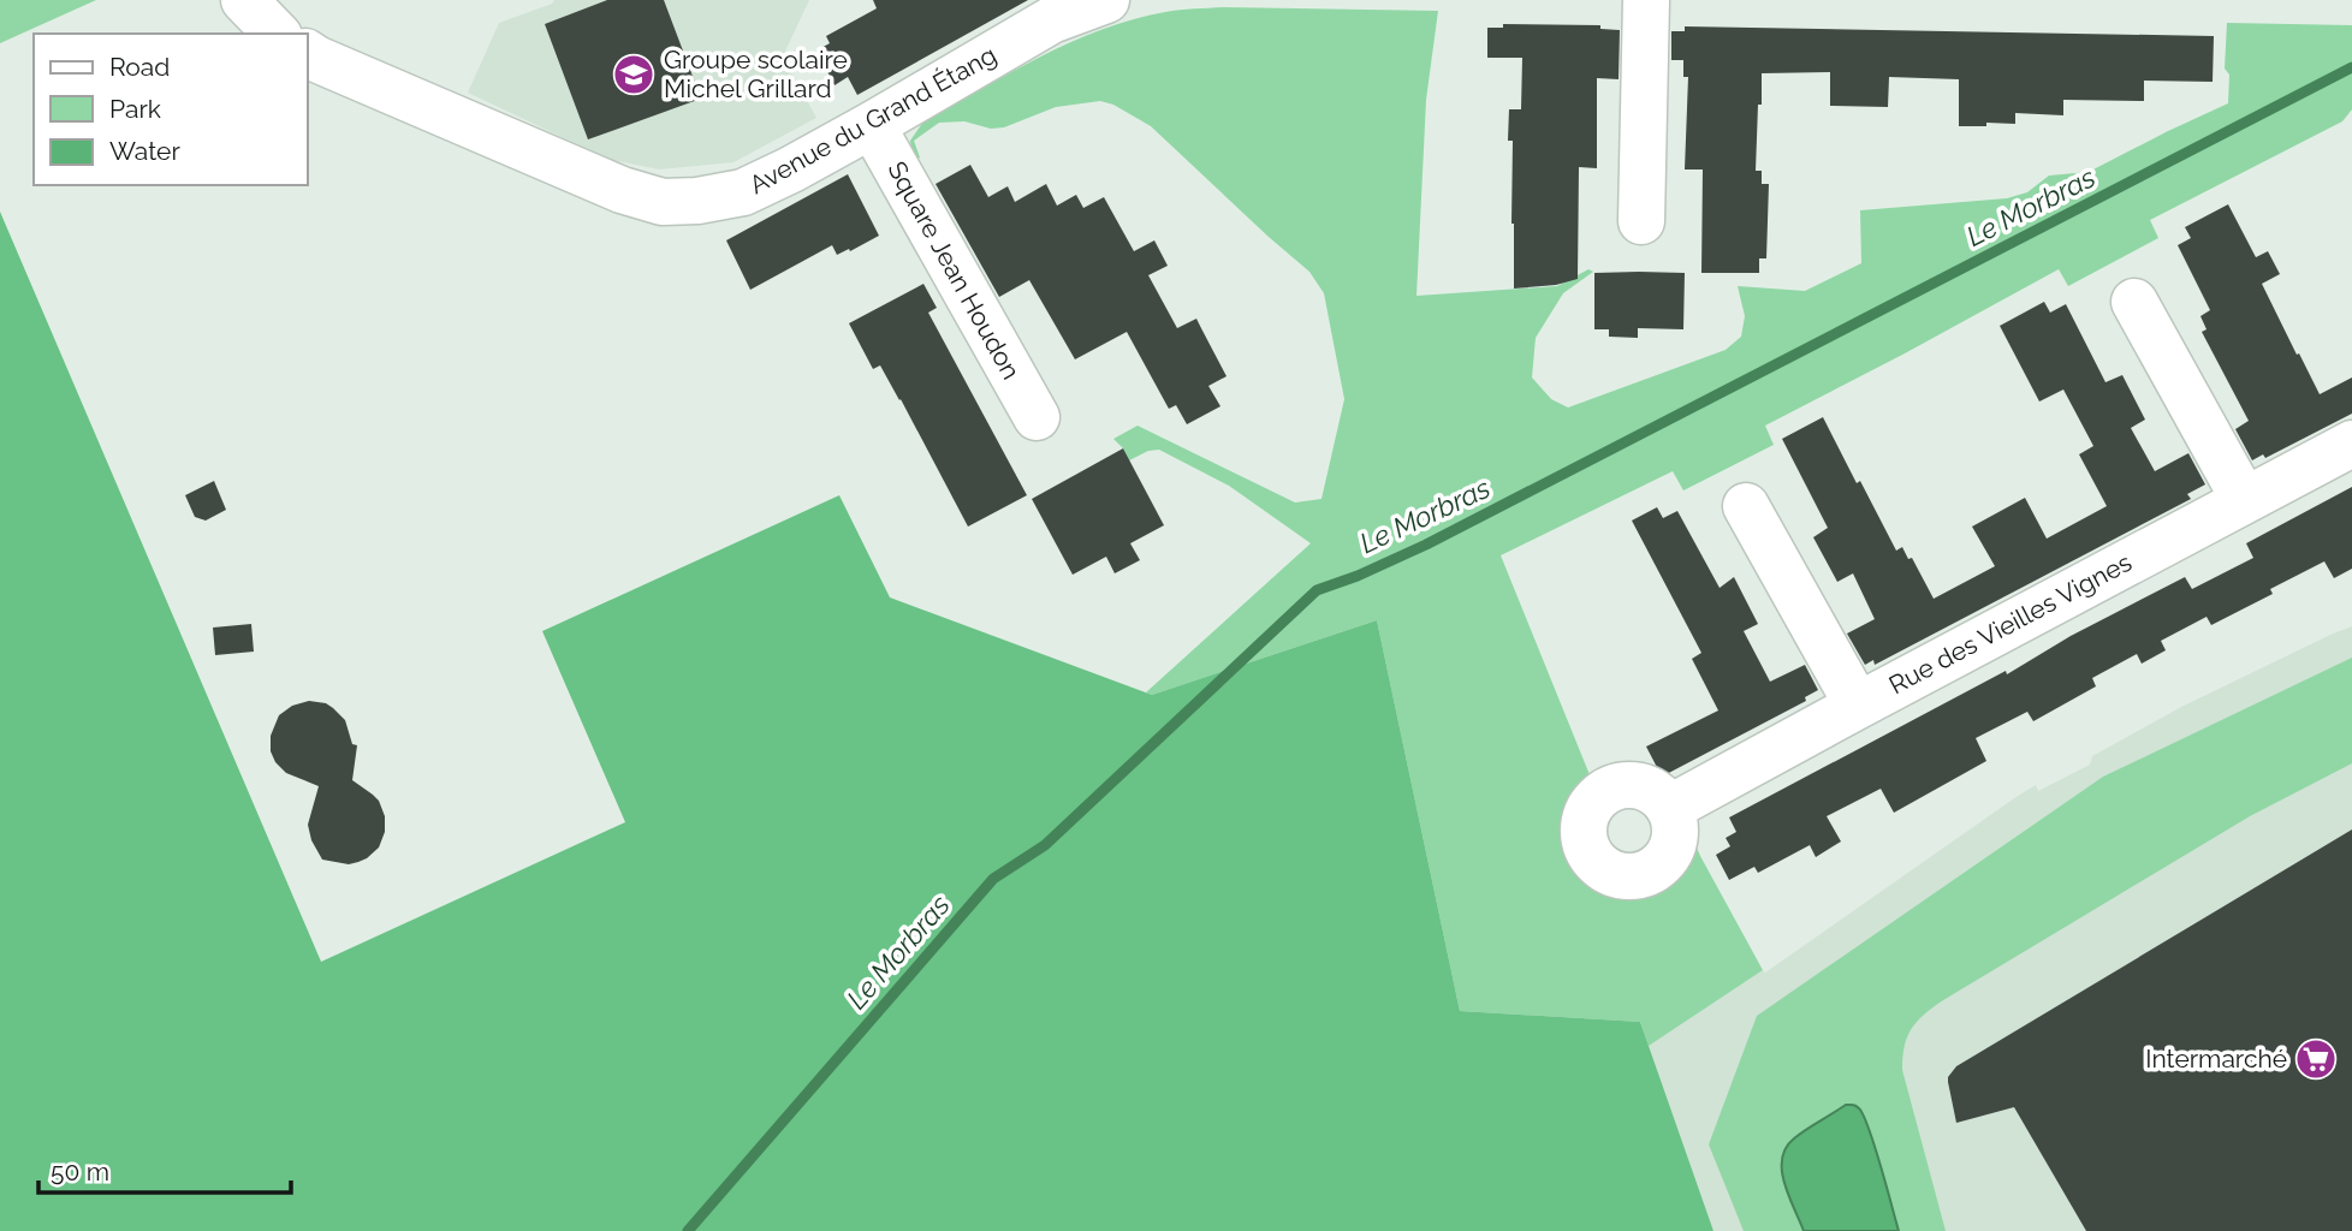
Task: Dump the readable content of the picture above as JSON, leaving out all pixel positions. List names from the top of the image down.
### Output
{
  "streets": {
    "street": ["Avenue du Grand Étang", "Square Jean Houdon", "Rue des Vieilles Vignes"]
  },
  "crossings": [
    ["Avenue du Grand Étang", "Square Jean Houdon"]
  ],
  "water": ["Le Morbras"],
  "places": {
    "school or university": ["Groupe scolaire Michel Grillard"],
    "supermarket": ["Intermarché"]
  },
  "legend": ["Road", "Park", "Water"],
  "scale_bar": "50 m"
}
